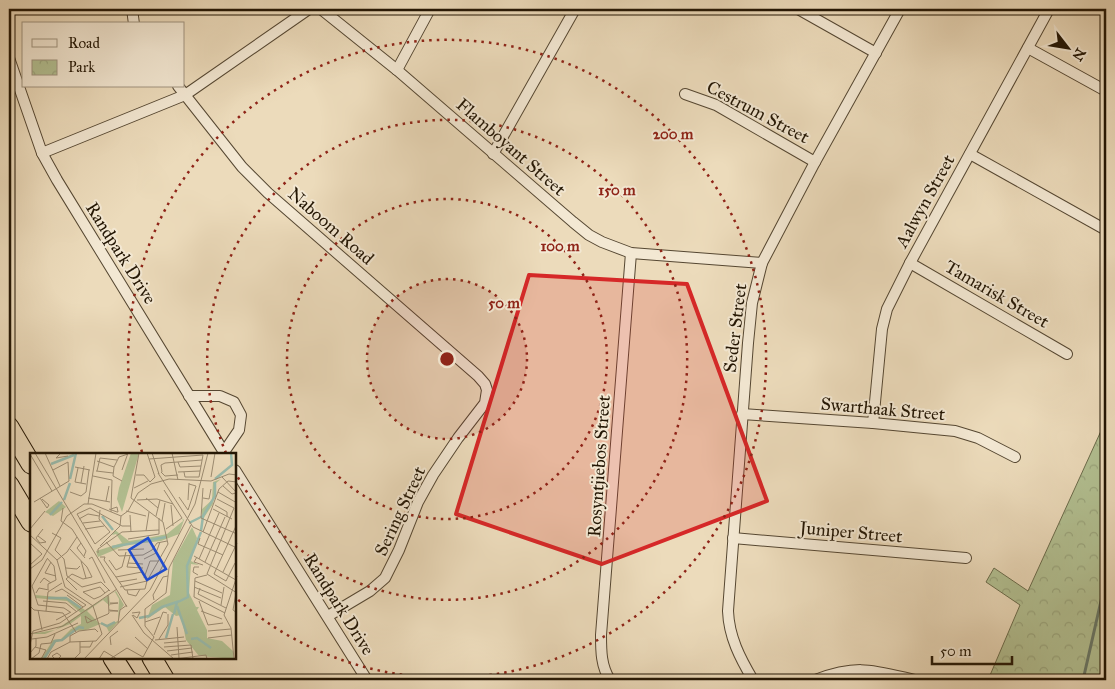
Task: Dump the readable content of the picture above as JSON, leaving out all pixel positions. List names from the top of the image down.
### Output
{
  "streets": {
    "street": [
      "Cestrum Street",
      "Flamboyant Street",
      "Aalwyn Street",
      "Naboom Road",
      "Randpark Drive",
      "Tamarisk Street",
      "Seder Street",
      "Swarthaak Street",
      "Rosyntjiebos Street",
      "Sering Street",
      "Juniper Street"
    ]
  },
  "crossings": [
    ["Cestrum Street", "Seder Street"],
    ["Flamboyant Street", "Seder Street"],
    ["Flamboyant Street", "Rosyntjiebos Street"],
    ["Aalwyn Street", "Tamarisk Street"],
    ["Aalwyn Street", "Swarthaak Street"],
    ["Naboom Road", "Sering Street"],
    ["Randpark Drive", "Sering Street"],
    ["Seder Street", "Swarthaak Street"],
    ["Seder Street", "Juniper Street"]
  ],
  "legend": ["Road", "Park"],
  "scale_bar": "50 m",
  "north": "bottom right",
  "rings": [
    "200 m",
    "150 m",
    "100 m",
    "50 m"
  ]
}
